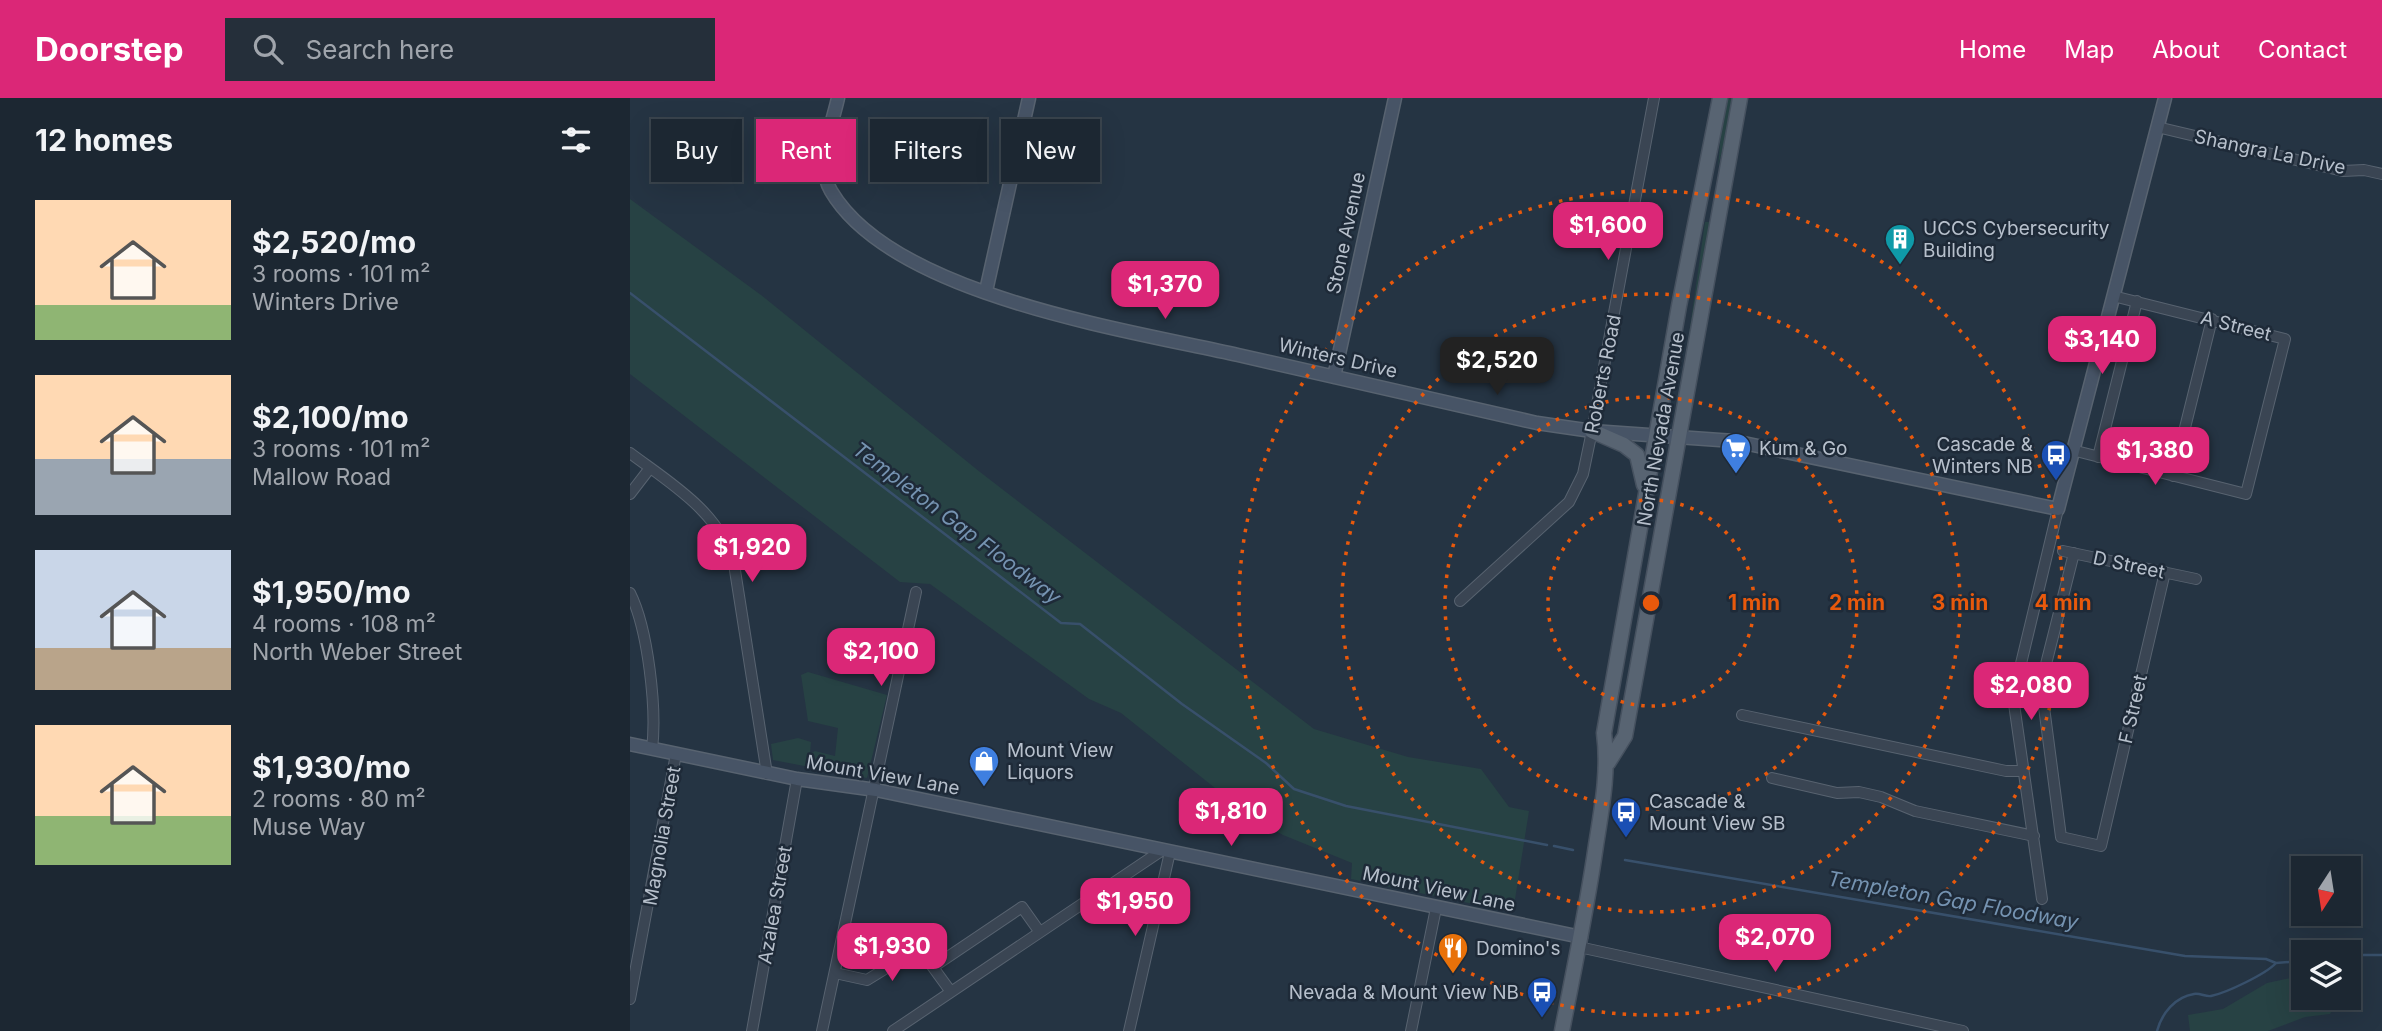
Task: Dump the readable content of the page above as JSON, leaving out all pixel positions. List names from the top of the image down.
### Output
{
  "streets": {
    "main road": ["North Nevada Avenue"],
    "street": [
      "Shangra La Drive",
      "Stone Avenue",
      "A Street",
      "Winters Drive",
      "Roberts Road",
      "D Street",
      "F Street",
      "Mount View Lane",
      "Magnolia Street",
      "Azalea Street"
    ]
  },
  "crossings": [
    ["Stone Avenue", "Winters Drive"],
    ["Winters Drive", "Roberts Road"],
    ["Winters Drive", "North Nevada Avenue"],
    ["North Nevada Avenue", "Mount View Lane"],
    ["D Street", "F Street"],
    ["Mount View Lane", "Magnolia Street"],
    ["Mount View Lane", "Azalea Street"]
  ],
  "water": ["Templeton Gap Floodway"],
  "places": {
    "building": ["UCCS Cybersecurity Building"],
    "supermarket": ["Kum & Go"],
    "bus stop": ["Cascade & Winters NB", "Cascade & Mount View SB", "Nevada & Mount View NB"],
    "shop": ["Mount View Liquors"],
    "restaurant": ["Domino's"]
  },
  "north": "bottom",
  "page": {
    "header": "Doorstep",
    "search": "Search here",
    "nav": [
      "Home",
      "Map",
      "About",
      "Contact"
    ],
    "heading": "12 homes",
    "chip": [
      "Buy",
      "Rent",
      "Filters",
      "New"
    ],
    "list": [
      {
        "name": "$2,520/mo",
        "note": "3 rooms · 101 m² · Winters Drive"
      },
      {
        "name": "$2,100/mo",
        "note": "3 rooms · 101 m² · Mallow Road"
      },
      {
        "name": "$1,950/mo",
        "note": "4 rooms · 108 m² · North Weber Street"
      },
      {
        "name": "$1,930/mo",
        "note": "2 rooms · 80 m² · Muse Way"
      }
    ],
    "price": [
      "$1,600",
      "$1,370",
      "$3,140",
      "$2,520",
      "$1,380",
      "$1,920",
      "$2,100",
      "$2,080",
      "$1,810",
      "$1,950",
      "$2,070",
      "$1,930"
    ]
  },
  "rings": [
    "1 min",
    "2 min",
    "3 min",
    "4 min"
  ]
}
